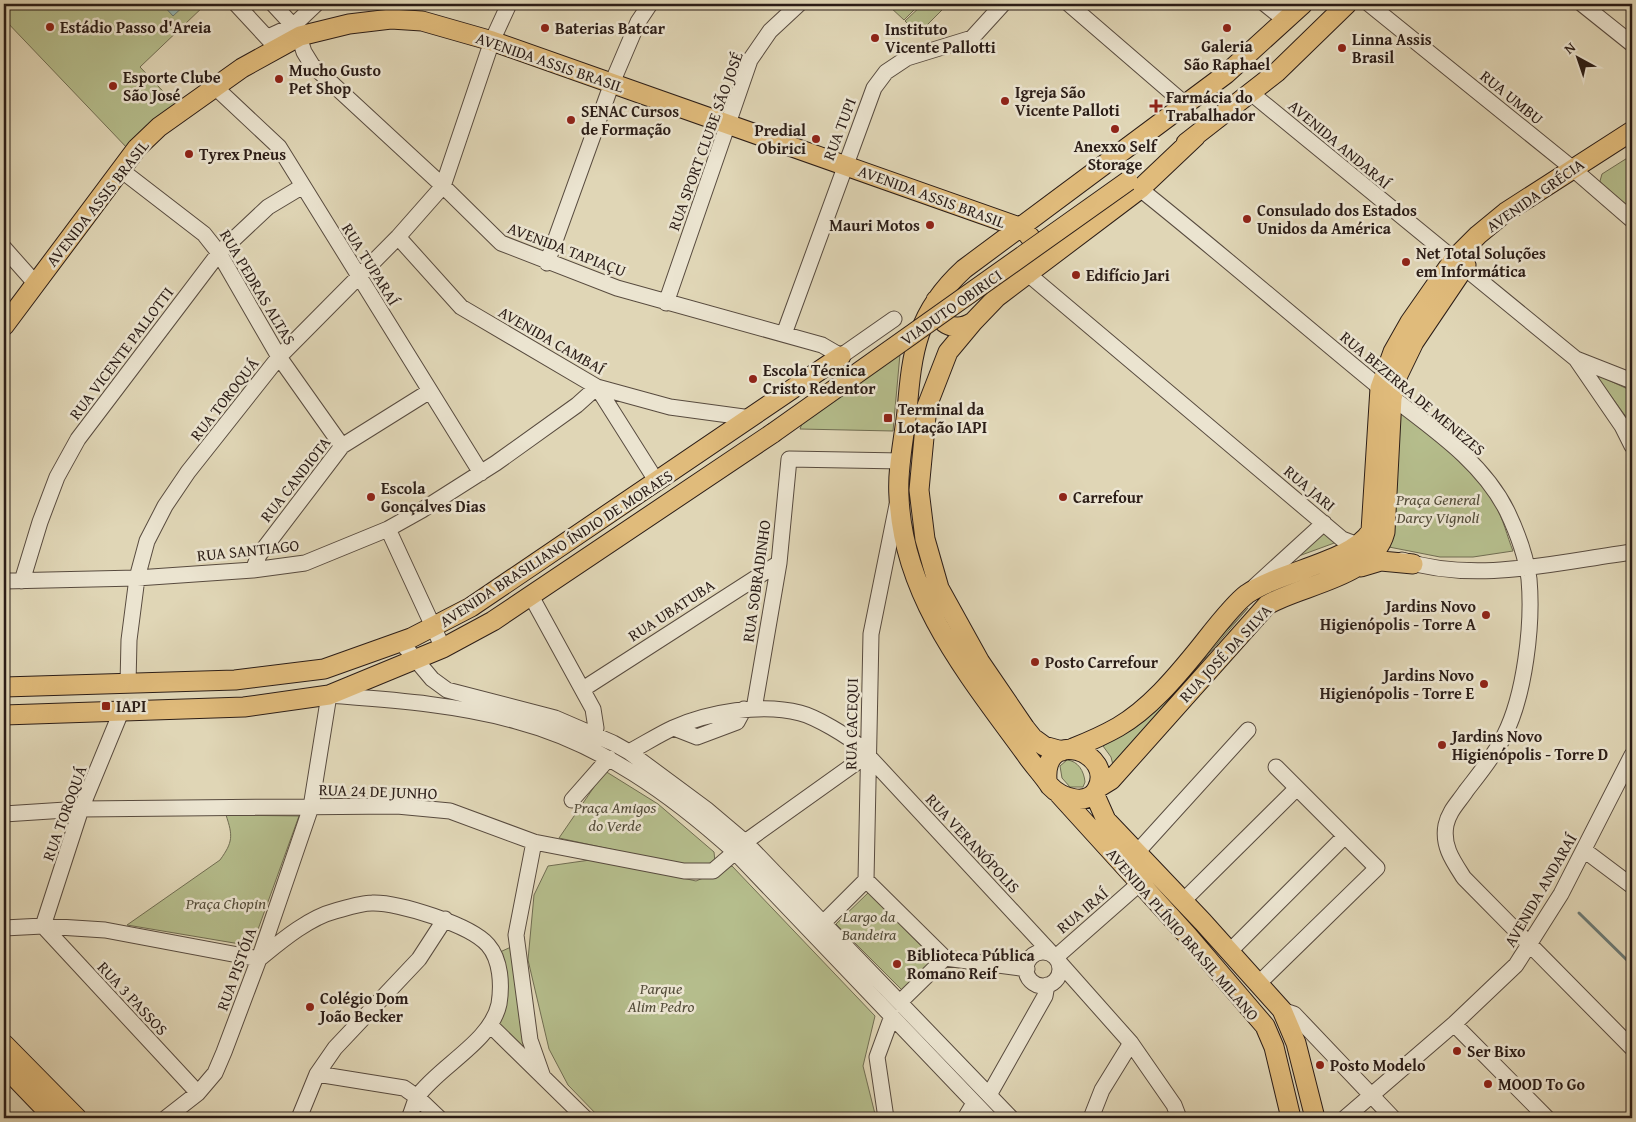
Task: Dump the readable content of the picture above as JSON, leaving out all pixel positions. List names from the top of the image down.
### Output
{
  "streets": {
    "main road": [
      "AVENIDA ASSIS BRASIL",
      "AVENIDA GRÉCIA",
      "VIADUTO OBIRICI",
      "AVENIDA BRASILIANO ÍNDIO DE MORAES",
      "RUA JOSÉ DA SILVA",
      "AVENIDA PLÍNIO BRASIL MILANO"
    ],
    "street": [
      "RUA UMBU",
      "RUA TUPI",
      "RUA SPORT CLUBE SÃO JOSÉ",
      "AVENIDA ANDARAÍ",
      "AVENIDA TAPIAÇU",
      "RUA TUPARAÍ",
      "RUA PEDRAS ALTAS",
      "AVENIDA CAMBAÍ",
      "RUA VICENTE PALLOTTI",
      "RUA BEZERRA DE MENEZES",
      "RUA TOROQUÁ",
      "RUA CANDIOTA",
      "RUA JARI",
      "RUA SANTIAGO",
      "RUA SOBRADINHO",
      "RUA UBATUBA",
      "RUA CACEQUI",
      "RUA 24 DE JUNHO",
      "RUA VERANÓPOLIS",
      "RUA IRAÍ",
      "RUA PISTÓIA",
      "RUA 3 PASSOS"
    ]
  },
  "crossings": [
    ["AVENIDA ASSIS BRASIL", "RUA TUPI"],
    ["AVENIDA ASSIS BRASIL", "RUA SPORT CLUBE SÃO JOSÉ"],
    ["AVENIDA ASSIS BRASIL", "AVENIDA TAPIAÇU"],
    ["AVENIDA ASSIS BRASIL", "RUA TUPARAÍ"],
    ["AVENIDA ASSIS BRASIL", "RUA PEDRAS ALTAS"],
    ["AVENIDA ASSIS BRASIL", "AVENIDA PLÍNIO BRASIL MILANO"],
    ["RUA UMBU", "AVENIDA GRÉCIA"],
    ["RUA TUPI", "AVENIDA TAPIAÇU"],
    ["RUA SPORT CLUBE SÃO JOSÉ", "AVENIDA TAPIAÇU"],
    ["AVENIDA ANDARAÍ", "AVENIDA GRÉCIA"],
    ["AVENIDA ANDARAÍ", "RUA BEZERRA DE MENEZES"],
    ["AVENIDA GRÉCIA", "RUA BEZERRA DE MENEZES"],
    ["AVENIDA GRÉCIA", "RUA JARI"],
    ["AVENIDA GRÉCIA", "RUA JOSÉ DA SILVA"],
    ["AVENIDA TAPIAÇU", "RUA TOROQUÁ"],
    ["AVENIDA TAPIAÇU", "AVENIDA BRASILIANO ÍNDIO DE MORAES"],
    ["RUA TUPARAÍ", "RUA VICENTE PALLOTTI"],
    ["RUA TUPARAÍ", "RUA TOROQUÁ"],
    ["RUA TUPARAÍ", "RUA CANDIOTA"],
    ["RUA TUPARAÍ", "RUA SANTIAGO"],
    ["RUA PEDRAS ALTAS", "RUA VICENTE PALLOTTI"],
    ["RUA PEDRAS ALTAS", "RUA TOROQUÁ"],
    ["RUA PEDRAS ALTAS", "RUA CANDIOTA"],
    ["VIADUTO OBIRICI", "RUA BEZERRA DE MENEZES"],
    ["VIADUTO OBIRICI", "AVENIDA BRASILIANO ÍNDIO DE MORAES"],
    ["AVENIDA CAMBAÍ", "RUA TOROQUÁ"],
    ["AVENIDA CAMBAÍ", "AVENIDA BRASILIANO ÍNDIO DE MORAES"],
    ["AVENIDA CAMBAÍ", "RUA SANTIAGO"],
    ["RUA VICENTE PALLOTTI", "RUA SANTIAGO"],
    ["RUA BEZERRA DE MENEZES", "RUA JARI"],
    ["RUA TOROQUÁ", "AVENIDA BRASILIANO ÍNDIO DE MORAES"],
    ["RUA TOROQUÁ", "RUA SANTIAGO"],
    ["RUA TOROQUÁ", "RUA 24 DE JUNHO"],
    ["RUA TOROQUÁ", "RUA 3 PASSOS"],
    ["RUA CANDIOTA", "RUA SANTIAGO"],
    ["RUA JARI", "RUA JOSÉ DA SILVA"],
    ["AVENIDA BRASILIANO ÍNDIO DE MORAES", "RUA PISTÓIA"],
    ["RUA SOBRADINHO", "RUA UBATUBA"],
    ["RUA SOBRADINHO", "RUA VERANÓPOLIS"],
    ["RUA SOBRADINHO", "AVENIDA PLÍNIO BRASIL MILANO"],
    ["RUA JOSÉ DA SILVA", "AVENIDA PLÍNIO BRASIL MILANO"],
    ["RUA CACEQUI", "RUA 24 DE JUNHO"],
    ["RUA CACEQUI", "RUA VERANÓPOLIS"],
    ["RUA CACEQUI", "AVENIDA PLÍNIO BRASIL MILANO"],
    ["RUA 24 DE JUNHO", "RUA VERANÓPOLIS"],
    ["RUA 24 DE JUNHO", "RUA PISTÓIA"],
    ["RUA VERANÓPOLIS", "RUA IRAÍ"],
    ["RUA IRAÍ", "AVENIDA PLÍNIO BRASIL MILANO"],
    ["RUA PISTÓIA", "RUA 3 PASSOS"]
  ],
  "parks": [
    "Praça General Darcy Vignoli",
    "Praça Amigos do Verde",
    "Praça Chopin",
    "Largo da Bandeira",
    "Parque Alim Pedro"
  ],
  "places": {
    "other": [
      "Estádio Passo d'Areia",
      "Baterias Batcar",
      "Galeria São Raphael",
      "Instituto Vicente Pallotti",
      "Linna Assis Brasil",
      "Mucho Gusto Pet Shop",
      "Esporte Clube São José",
      "Igreja São Vicente Palloti",
      "SENAC Cursos de Formação",
      "Anexxo Self Storage",
      "Predial Obirici",
      "Tyrex Pneus",
      "Consulado dos Estados Unidos da América",
      "Mauri Motos",
      "Net Total Soluções em Informática",
      "Edifício Jari",
      "Escola Técnica Cristo Redentor",
      "Escola Gonçalves Dias",
      "Carrefour",
      "Jardins Novo Higienópolis - Torre A",
      "Posto Carrefour",
      "Jardins Novo Higienópolis - Torre E",
      "Jardins Novo Higienópolis - Torre D",
      "Biblioteca Pública Romano Reif",
      "Colégio Dom João Becker",
      "Ser Bixo",
      "Posto Modelo",
      "MOOD To Go"
    ],
    "health": ["Farmácia do Trabalhador"],
    "transit": ["Terminal da Lotação IAPI", "IAPI"]
  },
  "north": "top left"
}
